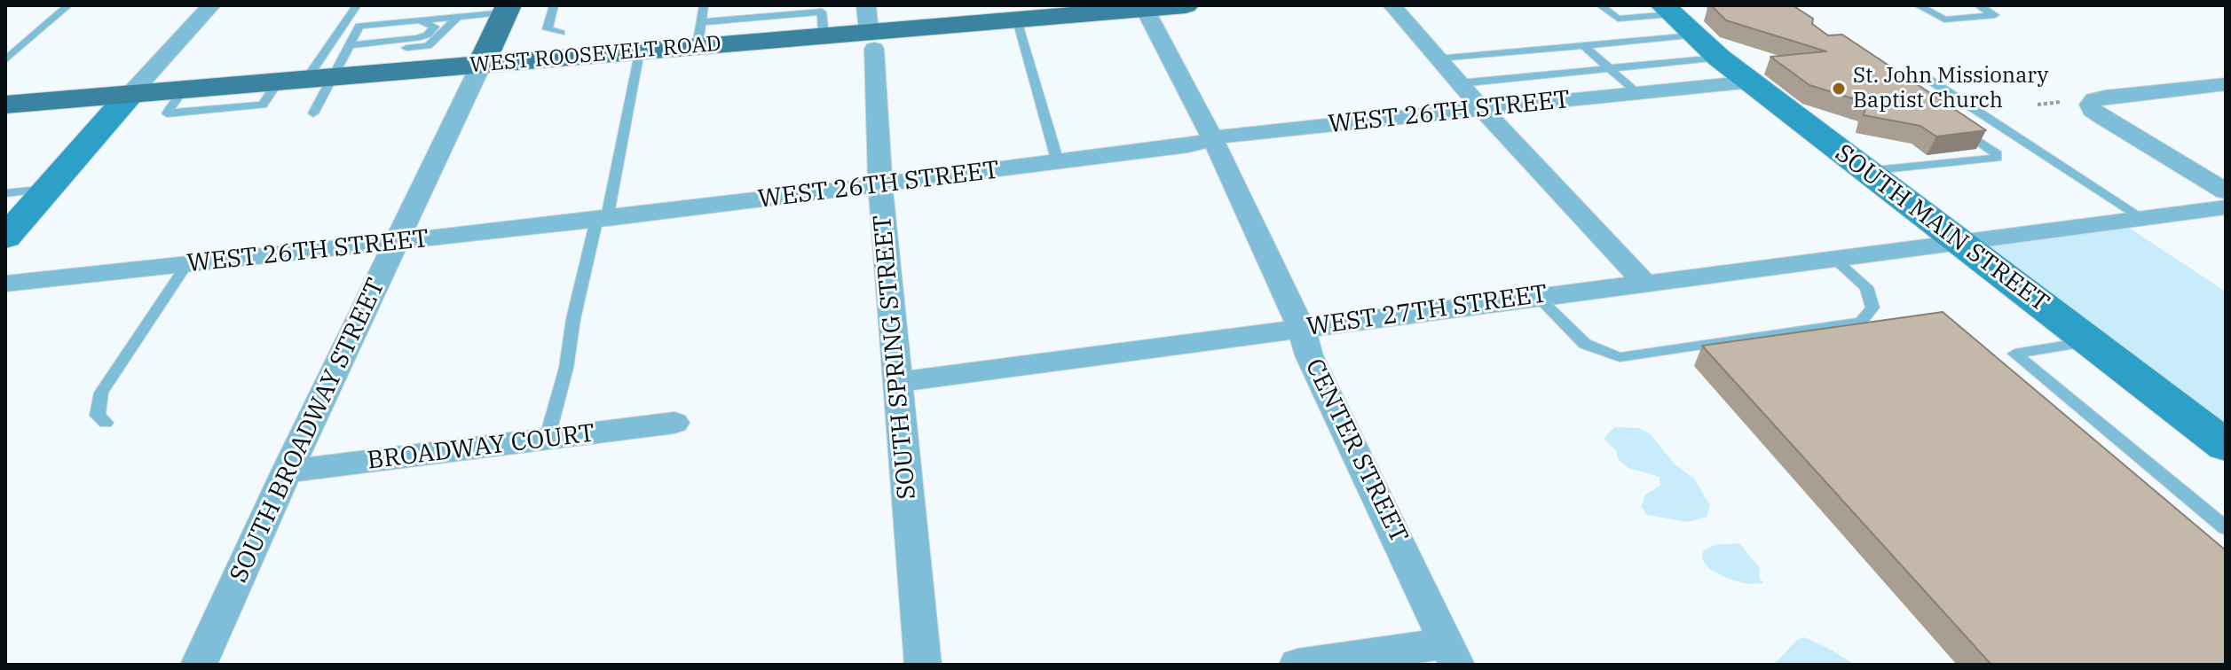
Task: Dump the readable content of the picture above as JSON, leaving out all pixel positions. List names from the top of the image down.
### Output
{
  "streets": {
    "main road": ["WEST ROOSEVELT ROAD", "SOUTH BROADWAY STREET"],
    "street": [
      "WEST 26TH STREET",
      "SOUTH MAIN STREET",
      "WEST 27TH STREET",
      "SOUTH SPRING STREET",
      "BROADWAY COURT",
      "CENTER STREET"
    ]
  },
  "crossings": [
    ["WEST ROOSEVELT ROAD", "SOUTH SPRING STREET"],
    ["WEST ROOSEVELT ROAD", "SOUTH BROADWAY STREET"],
    ["WEST ROOSEVELT ROAD", "CENTER STREET"],
    ["WEST 26TH STREET", "SOUTH MAIN STREET"],
    ["WEST 26TH STREET", "SOUTH SPRING STREET"],
    ["WEST 26TH STREET", "SOUTH BROADWAY STREET"],
    ["WEST 26TH STREET", "CENTER STREET"],
    ["SOUTH MAIN STREET", "WEST 27TH STREET"],
    ["WEST 27TH STREET", "SOUTH SPRING STREET"],
    ["WEST 27TH STREET", "CENTER STREET"],
    ["SOUTH BROADWAY STREET", "BROADWAY COURT"]
  ],
  "places": ["St. John Missionary Baptist Church"]
}
